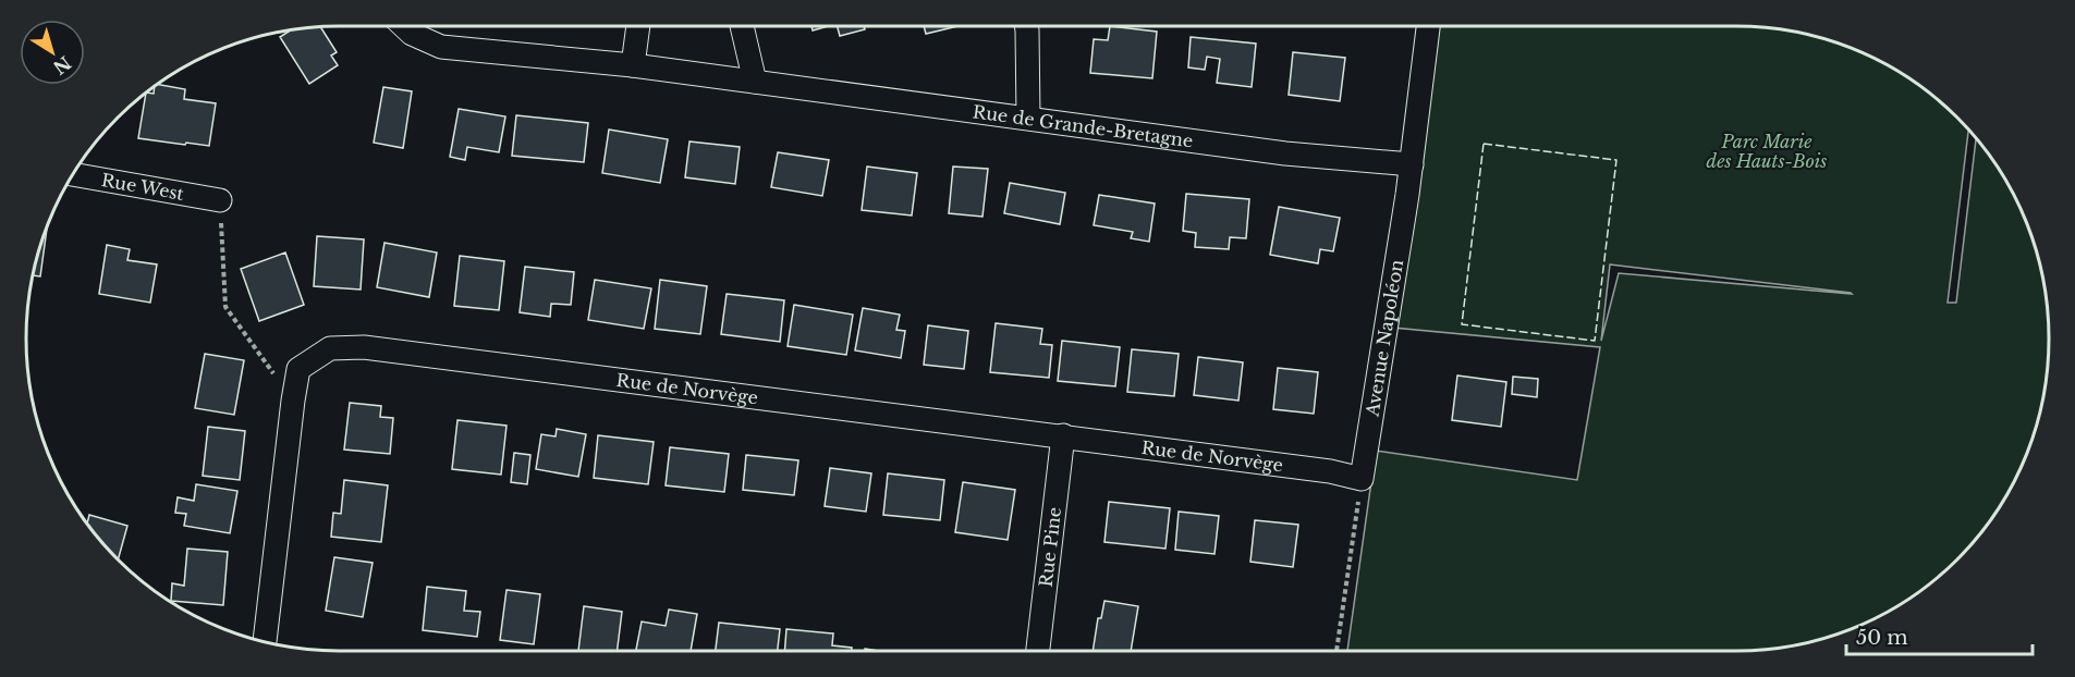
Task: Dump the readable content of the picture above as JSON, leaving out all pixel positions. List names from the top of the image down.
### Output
{
  "streets": {
    "street": [
      "Rue de Grande-Bretagne",
      "Rue West",
      "Avenue Napoléon",
      "Rue de Norvège",
      "Rue Pine"
    ]
  },
  "crossings": [
    ["Rue de Grande-Bretagne", "Avenue Napoléon"],
    ["Avenue Napoléon", "Rue de Norvège"],
    ["Rue de Norvège", "Rue Pine"]
  ],
  "parks": ["Parc Marie des Hauts-Bois"],
  "scale_bar": "50 m",
  "north": "bottom right"
}
